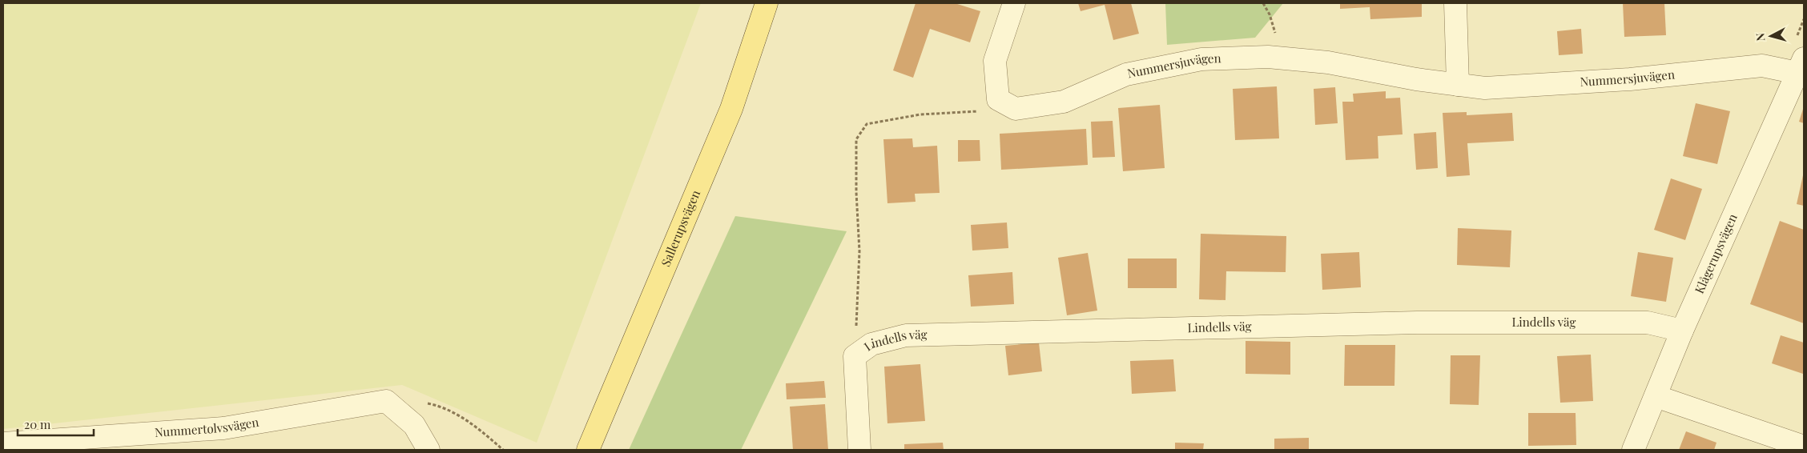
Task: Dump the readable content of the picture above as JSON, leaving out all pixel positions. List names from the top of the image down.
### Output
{
  "streets": {
    "main road": ["Sallerupsvägen"],
    "street": [
      "Nummersjuvägen",
      "Klågerupsvägen",
      "Lindells väg",
      "Nummertolvsvägen"
    ]
  },
  "crossings": [
    ["Nummersjuvägen", "Klågerupsvägen"],
    ["Klågerupsvägen", "Lindells väg"]
  ],
  "scale_bar": "20 m",
  "north": "left"
}
